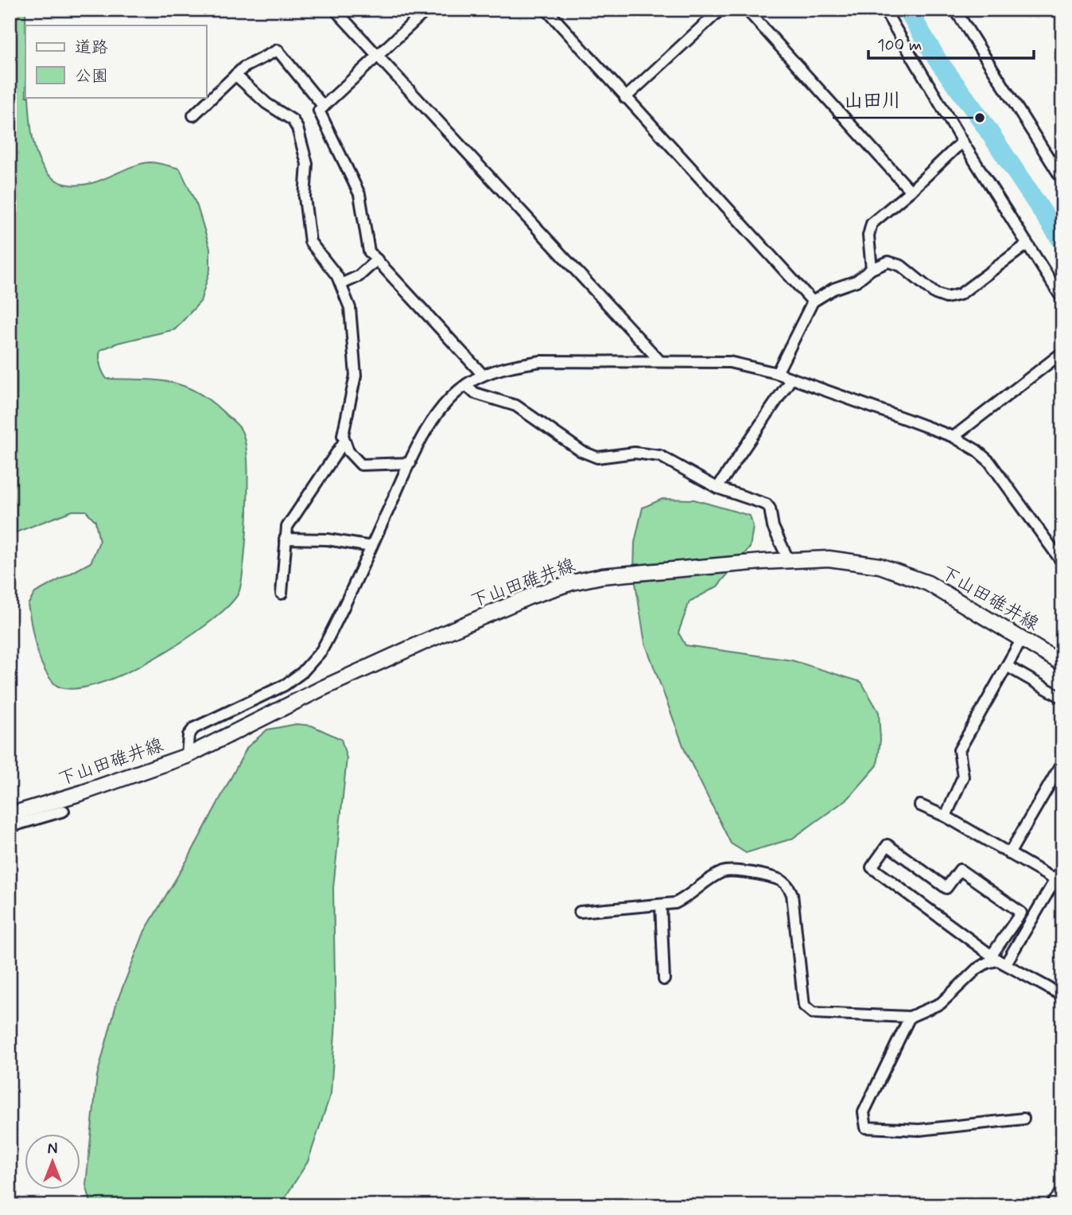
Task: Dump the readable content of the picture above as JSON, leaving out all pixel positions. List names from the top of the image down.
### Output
{
  "streets": {
    "main road": ["下山田碓井線"]
  },
  "places": ["山田川"],
  "legend": ["道路", "公園"],
  "scale_bar": "100 m",
  "north": "top"
}
